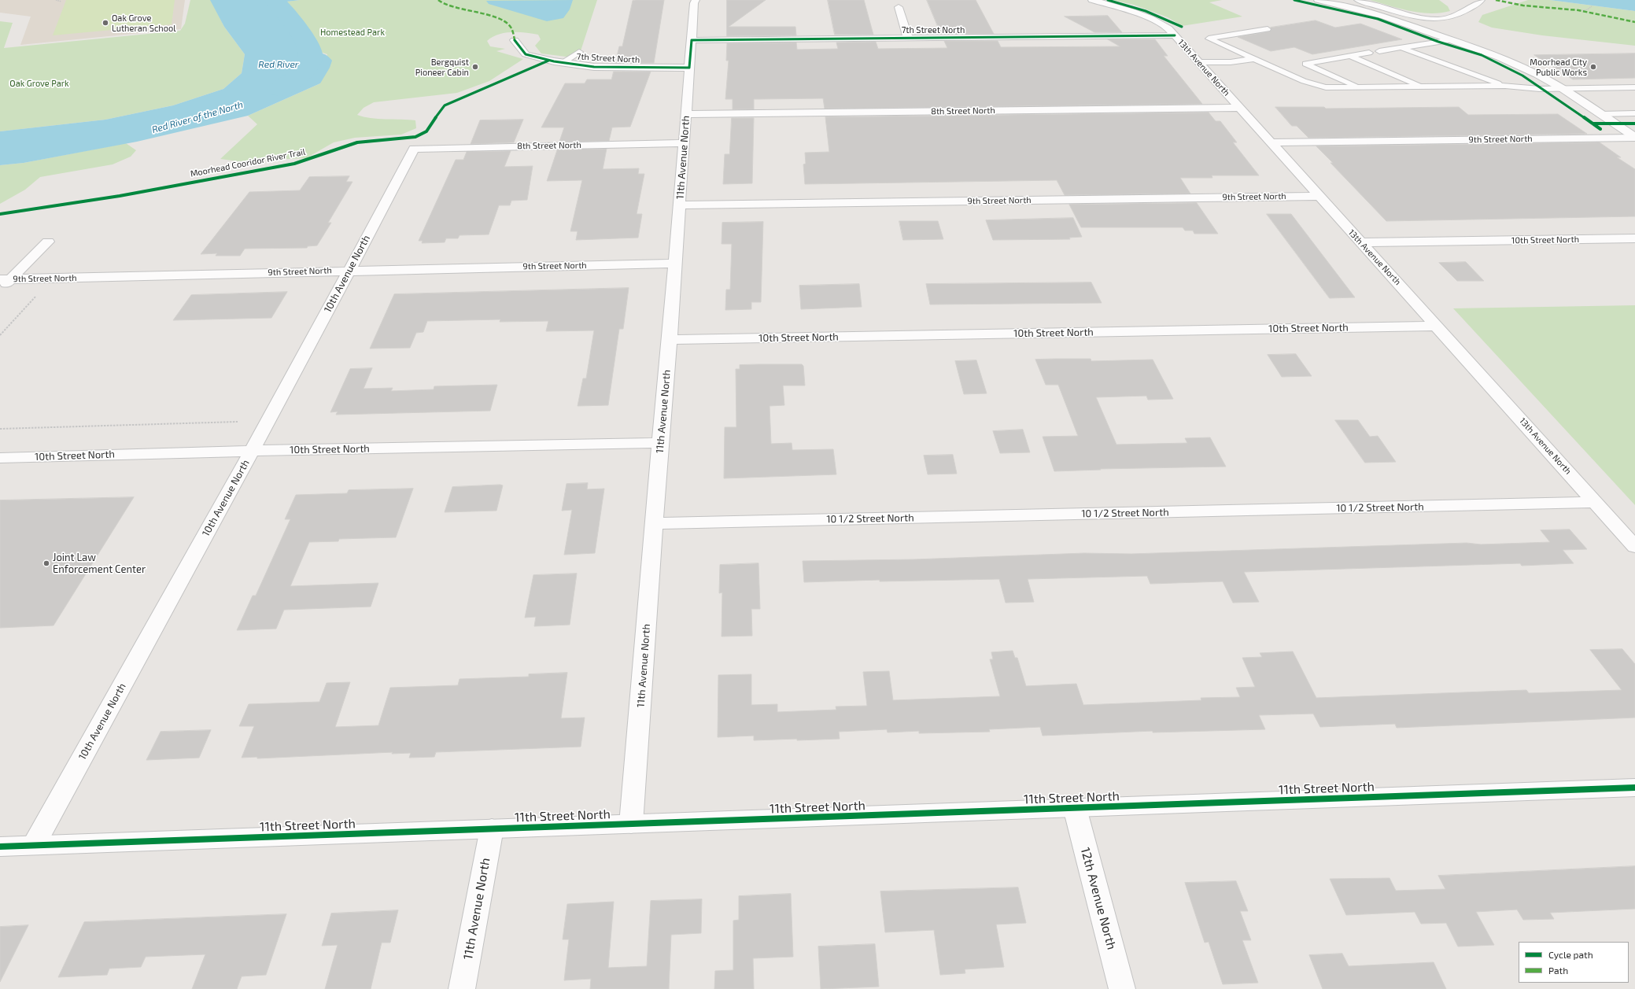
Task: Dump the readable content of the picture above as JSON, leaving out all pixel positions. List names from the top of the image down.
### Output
{
  "streets": {
    "street": [
      "7th Street North",
      "13th Avenue North",
      "8th Street North",
      "9th Street North",
      "11th Avenue North",
      "10th Street North",
      "10th Avenue North",
      "10 1/2 Street North",
      "11th Street North",
      "12th Avenue North"
    ],
    "cycle path": ["Moorhead Cooridor River Trail"]
  },
  "crossings": [
    ["7th Street North", "13th Avenue North"],
    ["7th Street North", "11th Avenue North"],
    ["13th Avenue North", "8th Street North"],
    ["13th Avenue North", "9th Street North"],
    ["13th Avenue North", "10th Street North"],
    ["13th Avenue North", "10 1/2 Street North"],
    ["8th Street North", "11th Avenue North"],
    ["8th Street North", "10th Avenue North"],
    ["9th Street North", "11th Avenue North"],
    ["9th Street North", "10th Avenue North"],
    ["11th Avenue North", "10th Street North"],
    ["11th Avenue North", "10 1/2 Street North"],
    ["11th Avenue North", "11th Street North"],
    ["10th Street North", "10th Avenue North"],
    ["10th Avenue North", "11th Street North"],
    ["11th Street North", "12th Avenue North"]
  ],
  "water": ["Red River", "Red River of the North"],
  "parks": ["Homestead Park", "Oak Grove Park"],
  "places": [
    "Oak Grove Lutheran School",
    "Bergquist Pioneer Cabin",
    "Moorhead City Public Works",
    "Joint Law Enforcement Center"
  ],
  "legend": ["Cycle path", "Path"]
}
